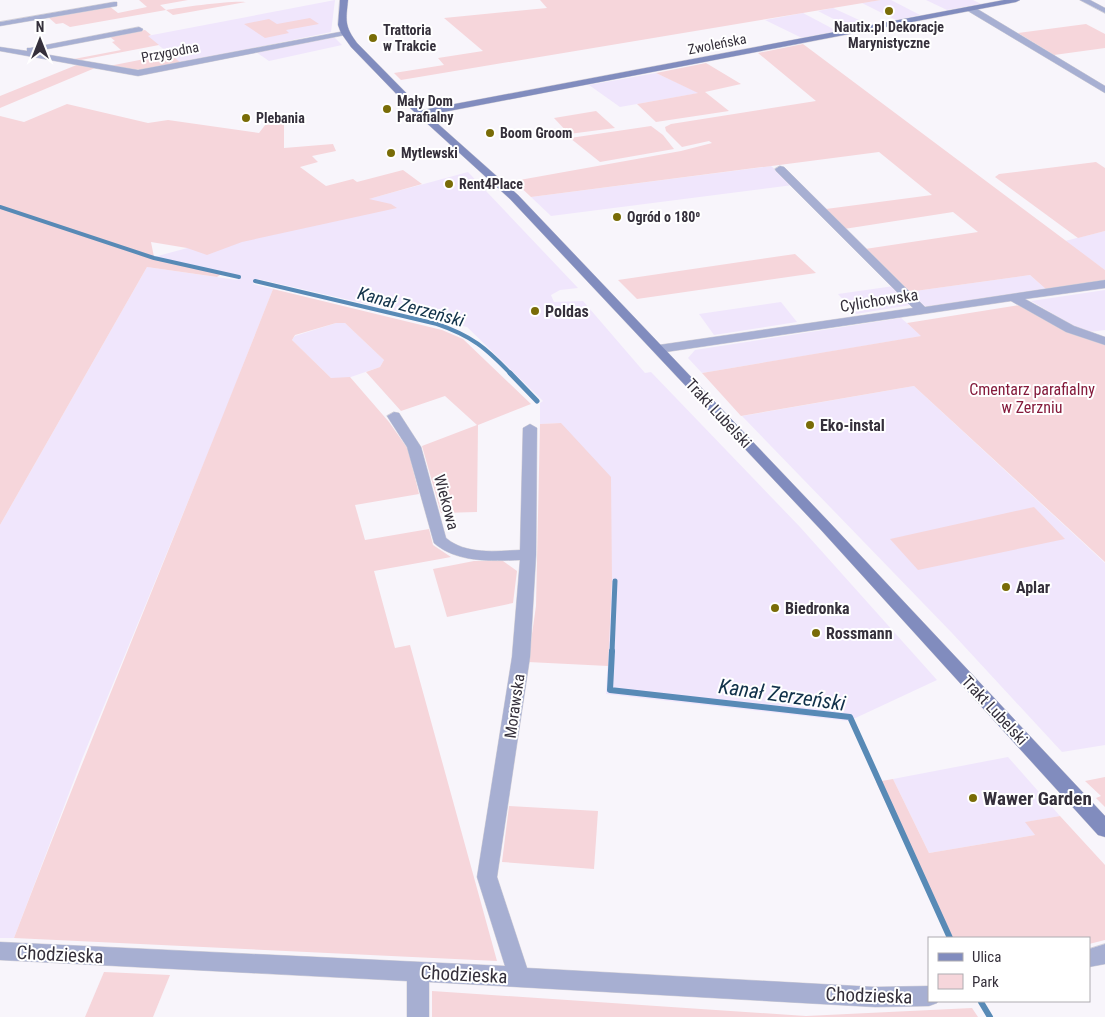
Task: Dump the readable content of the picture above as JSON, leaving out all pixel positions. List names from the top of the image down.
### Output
{
  "streets": {
    "street": [
      "Zwoleńska",
      "Przygodna",
      "Cylichowska",
      "Trakt Lubelski",
      "Wiekowa",
      "Morawska",
      "Chodzieska"
    ]
  },
  "crossings": [
    ["Zwoleńska", "Trakt Lubelski"],
    ["Przygodna", "Trakt Lubelski"],
    ["Cylichowska", "Trakt Lubelski"],
    ["Wiekowa", "Morawska"],
    ["Morawska", "Chodzieska"]
  ],
  "water": ["Kanał Zerzeński"],
  "parks": ["Cmentarz parafialny w Zerzniu"],
  "places": [
    "Nautix.pl Dekoracje Marynistyczne",
    "Trattoria w Trakcie",
    "Mały Dom Parafialny",
    "Plebania",
    "Boom Groom",
    "Mytlewski",
    "Rent4Place",
    "Ogród o 180⁰",
    "Poldas",
    "Eko-instal",
    "Aplar",
    "Biedronka",
    "Rossmann",
    "Wawer Garden"
  ],
  "legend": ["Ulica", "Park"],
  "north": "top"
}
